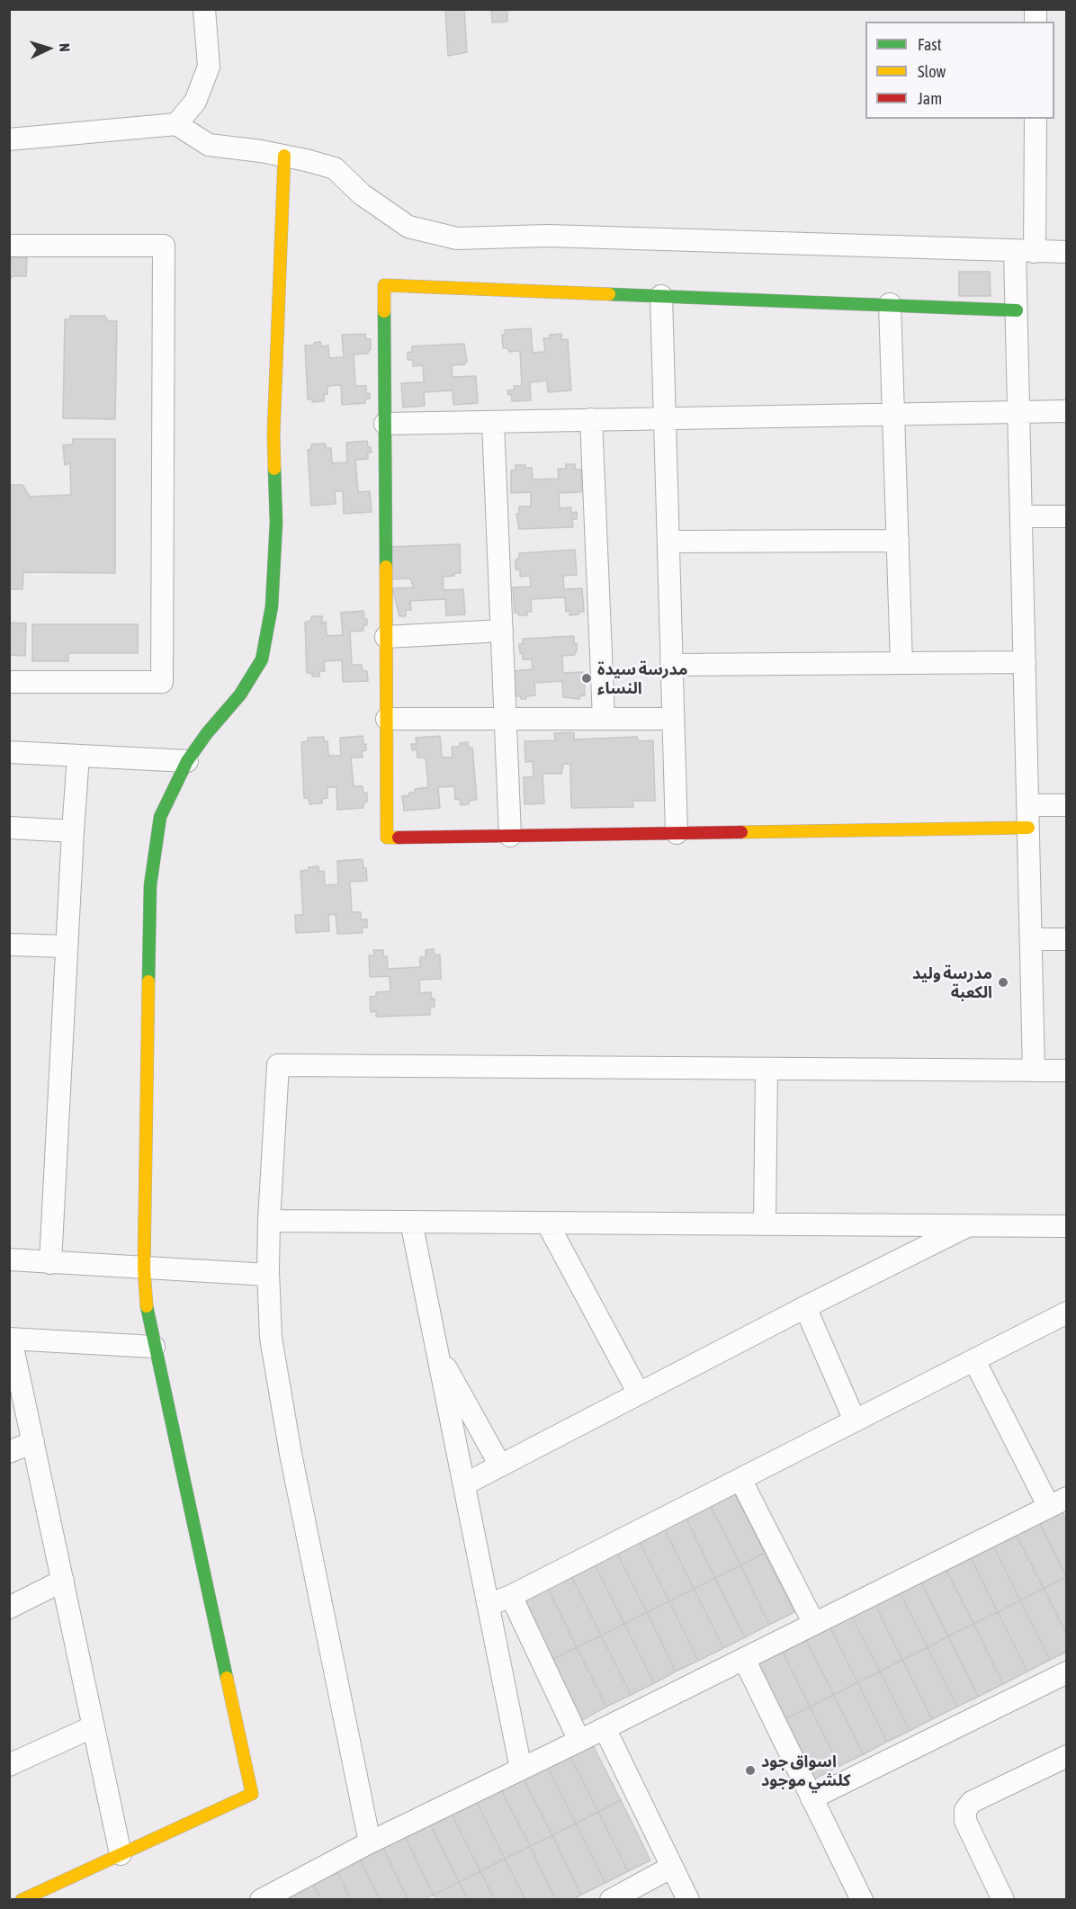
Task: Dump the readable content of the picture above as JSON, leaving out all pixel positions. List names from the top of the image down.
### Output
{
  "places": ["مدرسة سيدة النساء", "مدرسة وليد الكعبة", "اسواق جود كلشي موجود"],
  "legend": ["Fast", "Slow", "Jam"],
  "north": "right"
}
